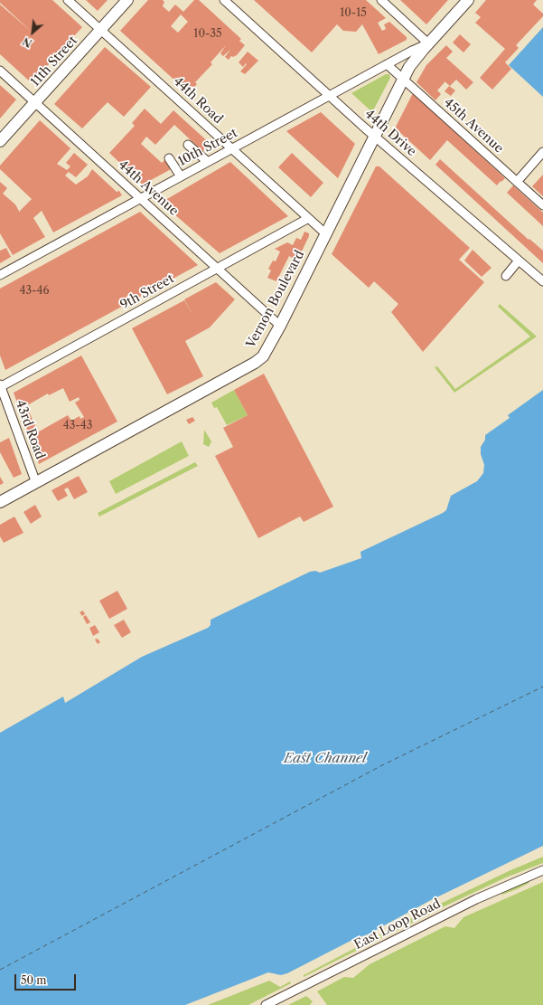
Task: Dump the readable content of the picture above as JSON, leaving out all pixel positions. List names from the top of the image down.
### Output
{
  "streets": {
    "main road": ["11th Street", "Vernon Boulevard"],
    "street": [
      "44th Road",
      "45th Avenue",
      "44th Drive",
      "10th Street",
      "44th Avenue",
      "9th Street",
      "43rd Road",
      "East Loop Road"
    ]
  },
  "crossings": [
    ["11th Street", "44th Road"],
    ["11th Street", "44th Avenue"],
    ["44th Road", "10th Street"],
    ["44th Road", "9th Street"],
    ["44th Road", "Vernon Boulevard"],
    ["45th Avenue", "10th Street"],
    ["45th Avenue", "Vernon Boulevard"],
    ["44th Drive", "10th Street"],
    ["44th Drive", "Vernon Boulevard"],
    ["10th Street", "44th Avenue"],
    ["10th Street", "Vernon Boulevard"],
    ["44th Avenue", "9th Street"],
    ["44th Avenue", "Vernon Boulevard"],
    ["9th Street", "43rd Road"],
    ["Vernon Boulevard", "43rd Road"]
  ],
  "water": ["East Channel"],
  "house_numbers": [
    "10-15",
    "10-35",
    "43-46",
    "43-43"
  ],
  "scale_bar": "50 m",
  "north": "bottom left"
}
